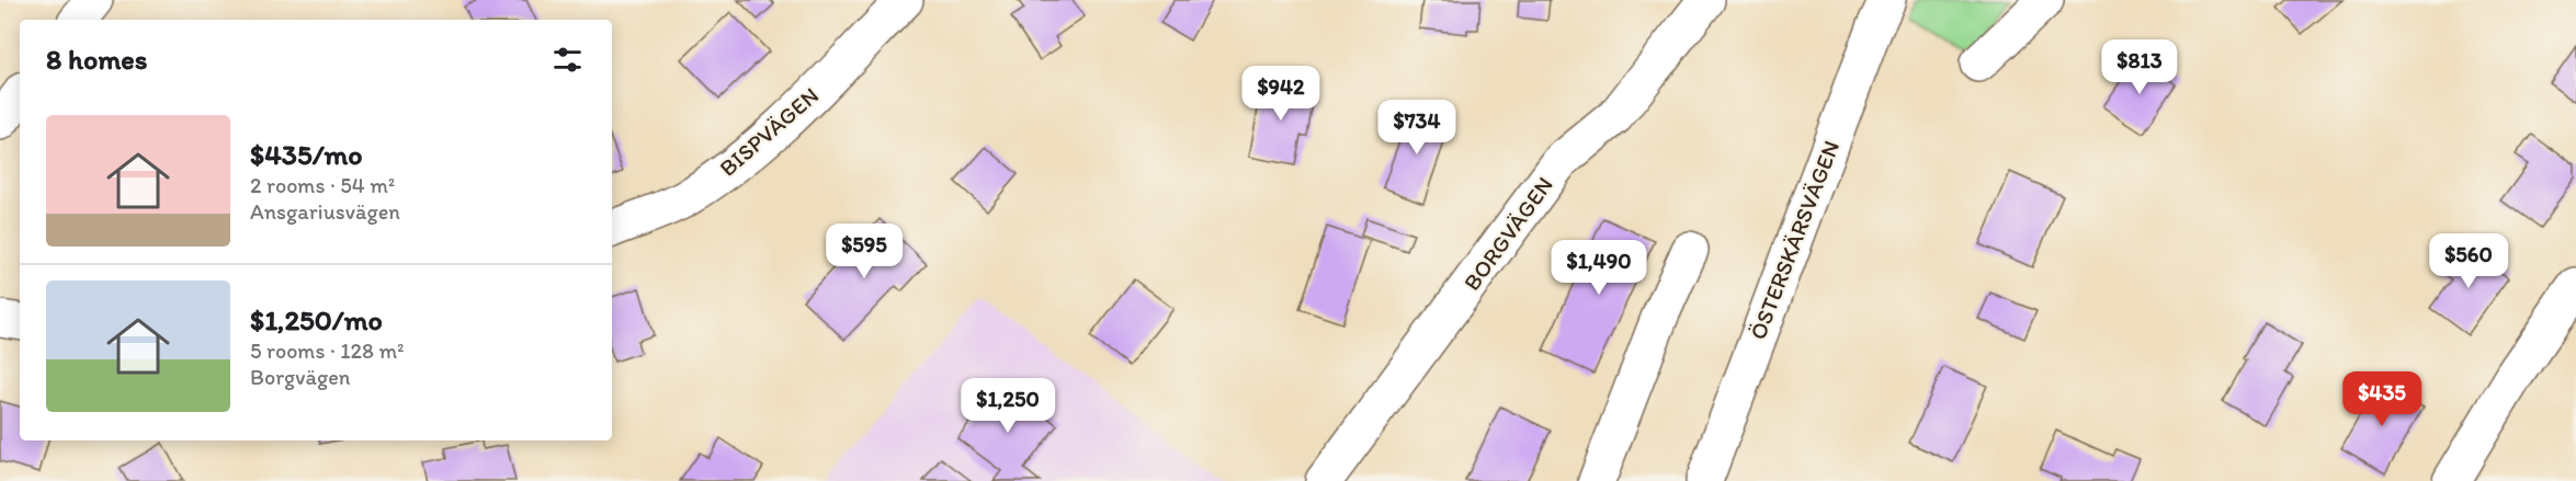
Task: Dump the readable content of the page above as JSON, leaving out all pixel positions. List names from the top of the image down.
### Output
{
  "streets": {
    "street": ["BISPVÄGEN", "BORGVÄGEN", "ÖSTERSKÄRSVÄGEN"]
  },
  "page": {
    "heading": "8 homes",
    "price": [
      "$813",
      "$942",
      "$734",
      "$595",
      "$560",
      "$1,490",
      "$435",
      "$1,250"
    ],
    "list": [
      {
        "name": "$435/mo",
        "note": "2 rooms · 54 m² · Ansgariusvägen"
      },
      {
        "name": "$1,250/mo",
        "note": "5 rooms · 128 m² · Borgvägen"
      }
    ]
  }
}
